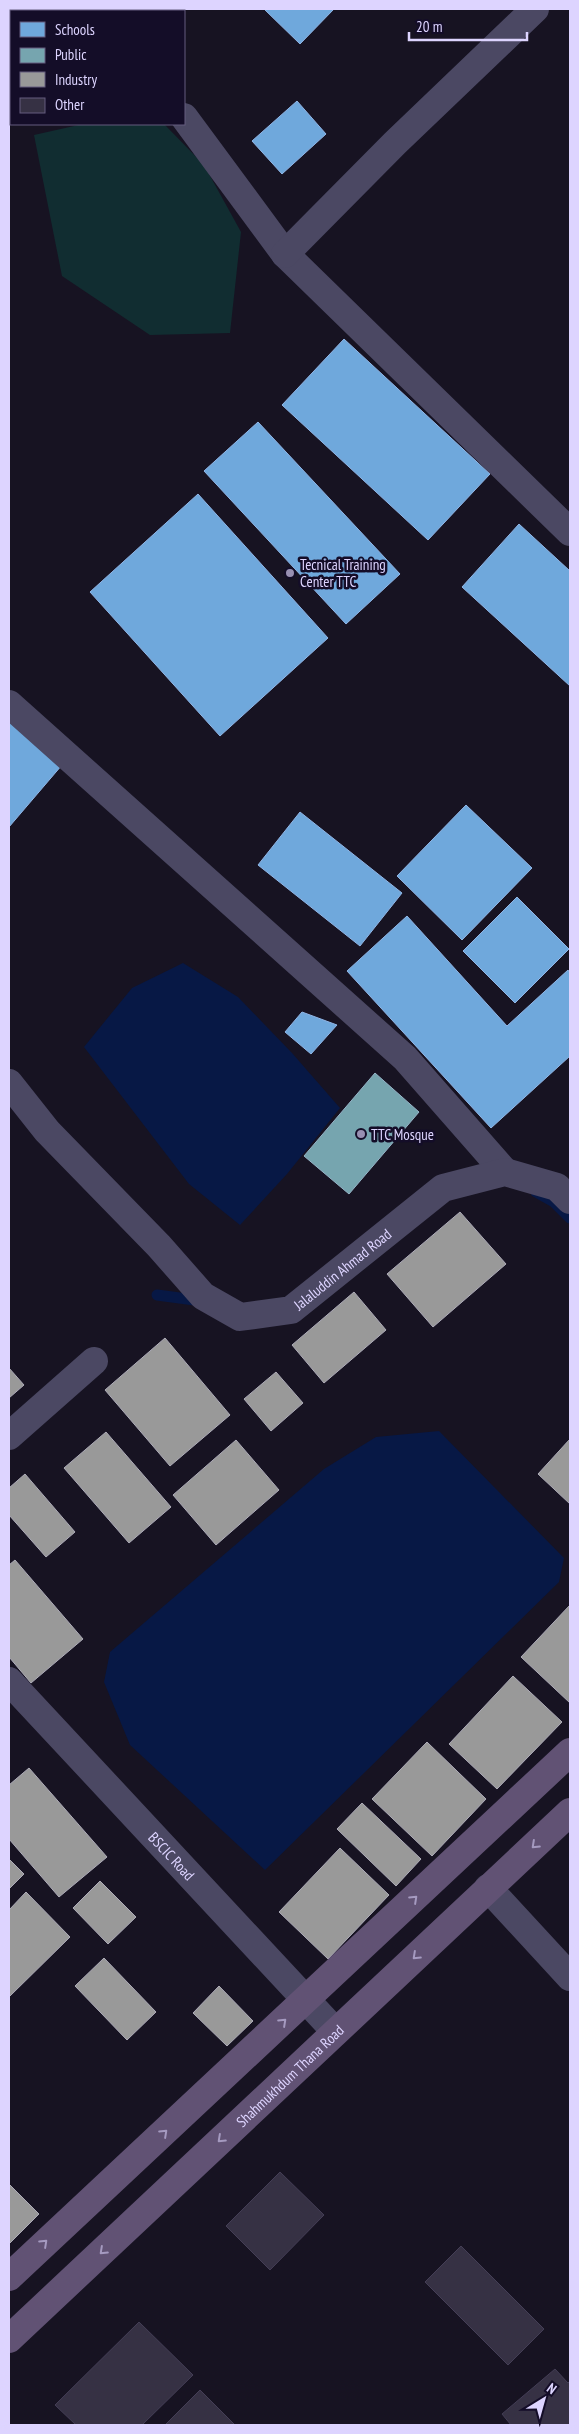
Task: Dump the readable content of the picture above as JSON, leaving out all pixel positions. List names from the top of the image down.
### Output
{
  "streets": {
    "main road": ["Shahmukhdum Thana Road"],
    "street": ["Jalaluddin Ahmad Road", "BSCIC Road"]
  },
  "crossings": [
    ["BSCIC Road", "Shahmukhdum Thana Road"]
  ],
  "places": ["Tecnical Training Center TTC", "TTC Mosque"],
  "legend": [
    "Schools",
    "Public",
    "Industry",
    "Other"
  ],
  "scale_bar": "20 m",
  "north": "top right"
}
